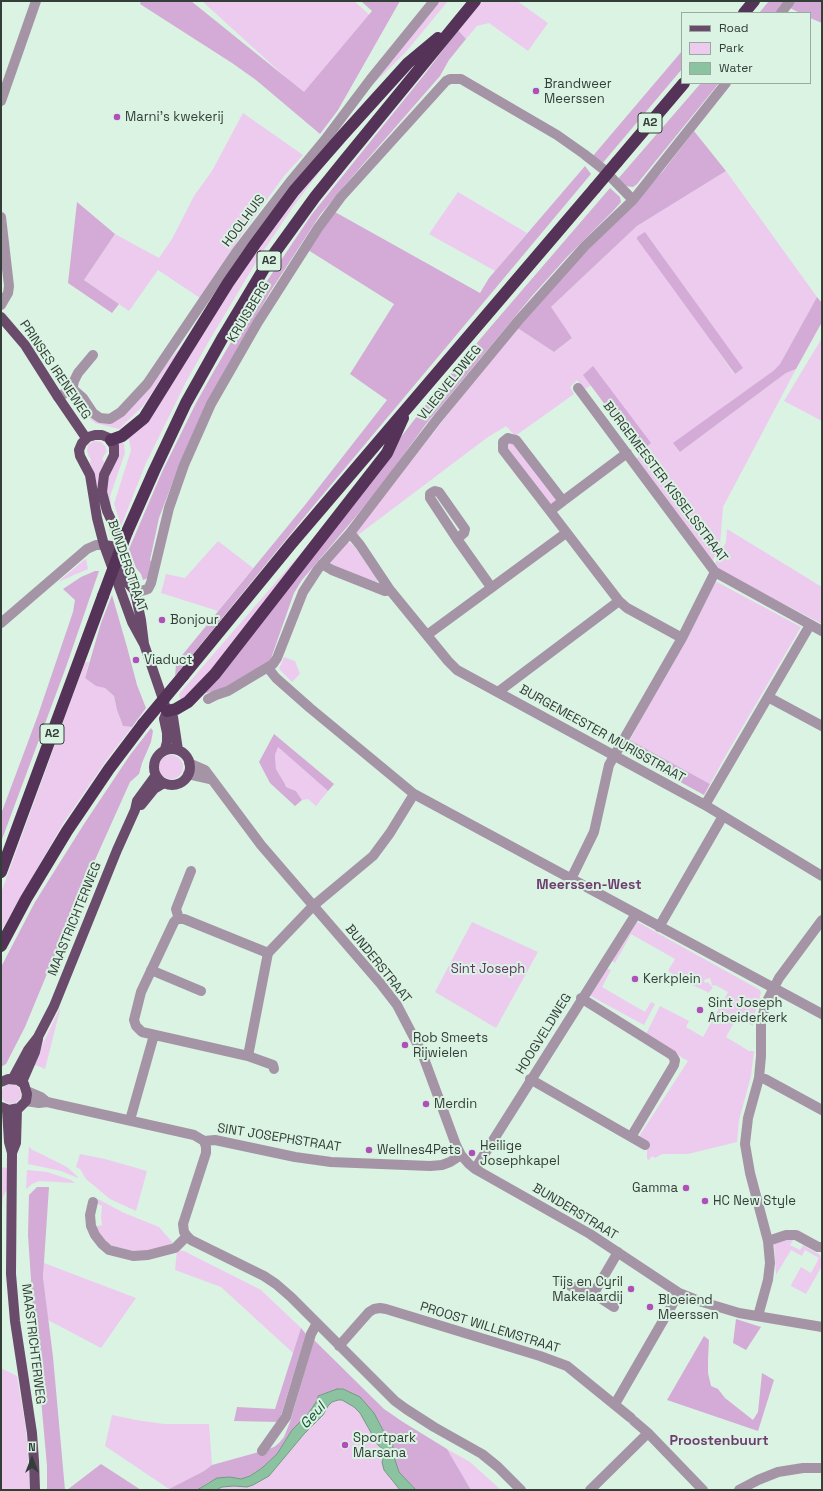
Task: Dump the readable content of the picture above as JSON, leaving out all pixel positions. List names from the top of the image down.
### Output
{
  "streets": {
    "highway": ["A2"],
    "main road": ["PRINSES IRENEWEG", "BUNDERSTRAAT", "MAASTRICHTERWEG"],
    "street": [
      "HOOLHUIS",
      "KRUISBERG",
      "VLIEGVELDWEG",
      "BURGEMEESTER KISSELSSTRAAT",
      "BURGEMEESTER MURISSTRAAT",
      "HOOGVELDWEG",
      "SINT JOSEPHSTRAAT",
      "PROOST WILLEMSTRAAT"
    ]
  },
  "crossings": [
    ["A2", "BUNDERSTRAAT"],
    ["KRUISBERG", "VLIEGVELDWEG"],
    ["KRUISBERG", "BUNDERSTRAAT"],
    ["PRINSES IRENEWEG", "BUNDERSTRAAT"],
    ["VLIEGVELDWEG", "BURGEMEESTER MURISSTRAAT"],
    ["BUNDERSTRAAT", "MAASTRICHTERWEG"],
    ["BUNDERSTRAAT", "HOOGVELDWEG"],
    ["BUNDERSTRAAT", "SINT JOSEPHSTRAAT"],
    ["MAASTRICHTERWEG", "SINT JOSEPHSTRAAT"]
  ],
  "districts": ["Meerssen-West", "Proostenbuurt"],
  "water": ["Geul"],
  "parks": ["Sint Joseph"],
  "places": [
    "Brandweer Meerssen",
    "Marni's kwekerij",
    "Bonjour",
    "Viaduct",
    "Kerkplein",
    "Sint Joseph Arbeiderkerk",
    "Rob Smeets Rijwielen",
    "Merdin",
    "Wellnes4Pets",
    "Heilige Josephkapel",
    "Gamma",
    "HC New Style",
    "Tijs en Cyril Makelaardij",
    "Bloeiend Meerssen",
    "Sportpark Marsana"
  ],
  "legend": ["Road", "Park", "Water"],
  "north": "top"
}
